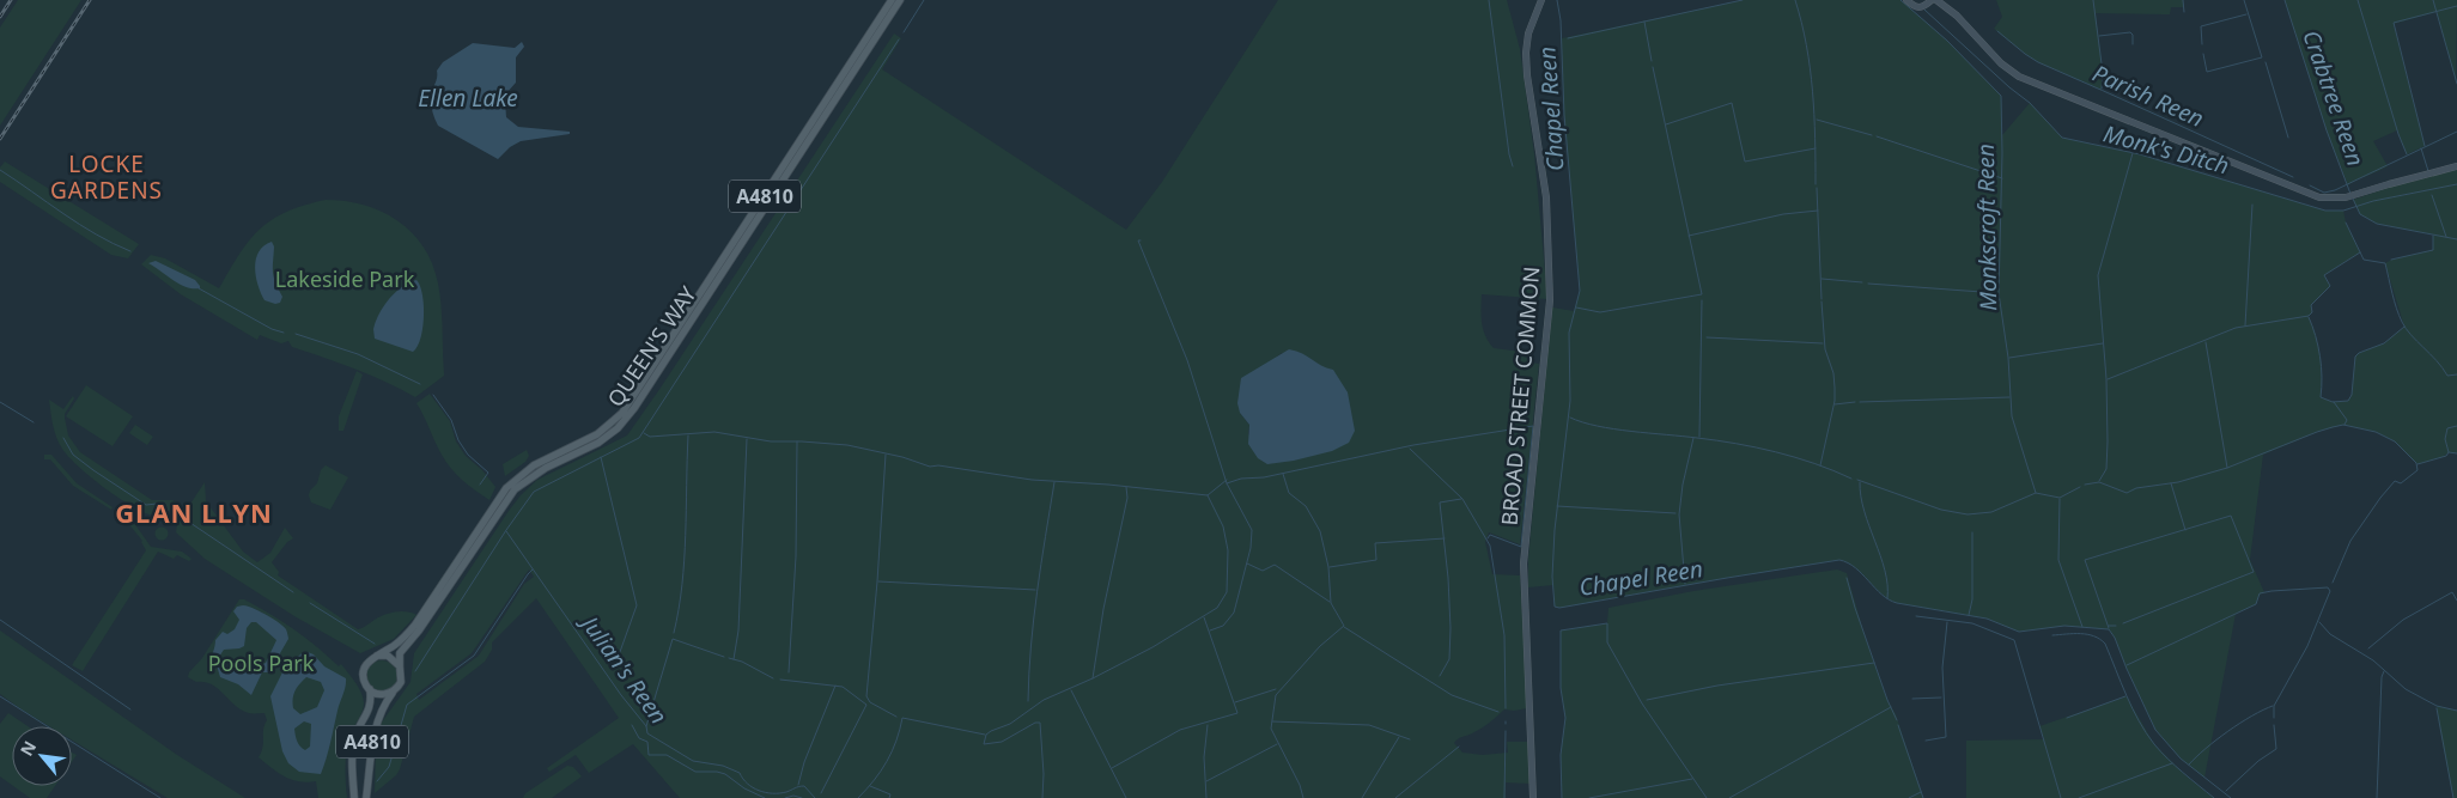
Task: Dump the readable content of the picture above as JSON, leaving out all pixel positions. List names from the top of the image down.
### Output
{
  "streets": {
    "main road": ["A4810", "QUEEN'S WAY"],
    "street": ["BROAD STREET COMMON"]
  },
  "districts": ["LOCKE GARDENS", "GLAN LLYN"],
  "water": [
    "Parish Reen",
    "Ellen Lake",
    "Crabtree Reen",
    "Chapel Reen",
    "Monk's Ditch",
    "Monkscroft Reen",
    "Julian's Reen"
  ],
  "parks": ["Lakeside Park", "Pools Park"],
  "north": "top left"
}
